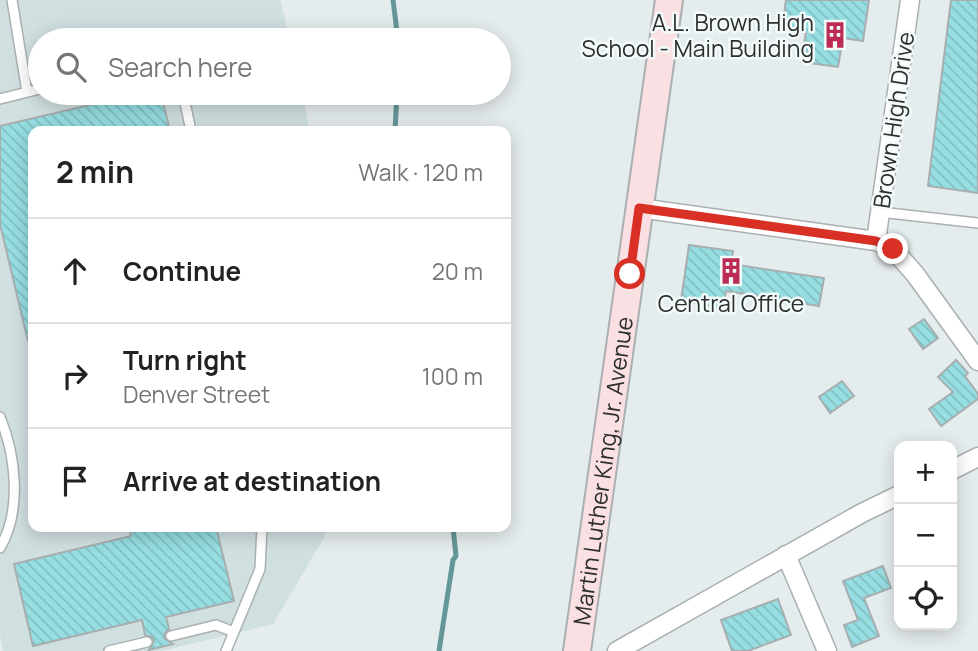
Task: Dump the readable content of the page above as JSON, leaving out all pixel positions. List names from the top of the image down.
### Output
{
  "streets": {
    "main road": ["Martin Luther King, Jr. Avenue"],
    "street": ["Brown High Drive"]
  },
  "places": {
    "building": ["A.L. Brown High School - Main Building", "Central Office"]
  },
  "page": {
    "search": "Search here",
    "heading": ["2 min", "Walk · 120 m"],
    "list": [
      ["Continue", "20 m"],
      ["Turn right", "Denver Street", "100 m"],
      "Arrive at destination"
    ],
    "map_buttons": ["+", "−"]
  }
}
